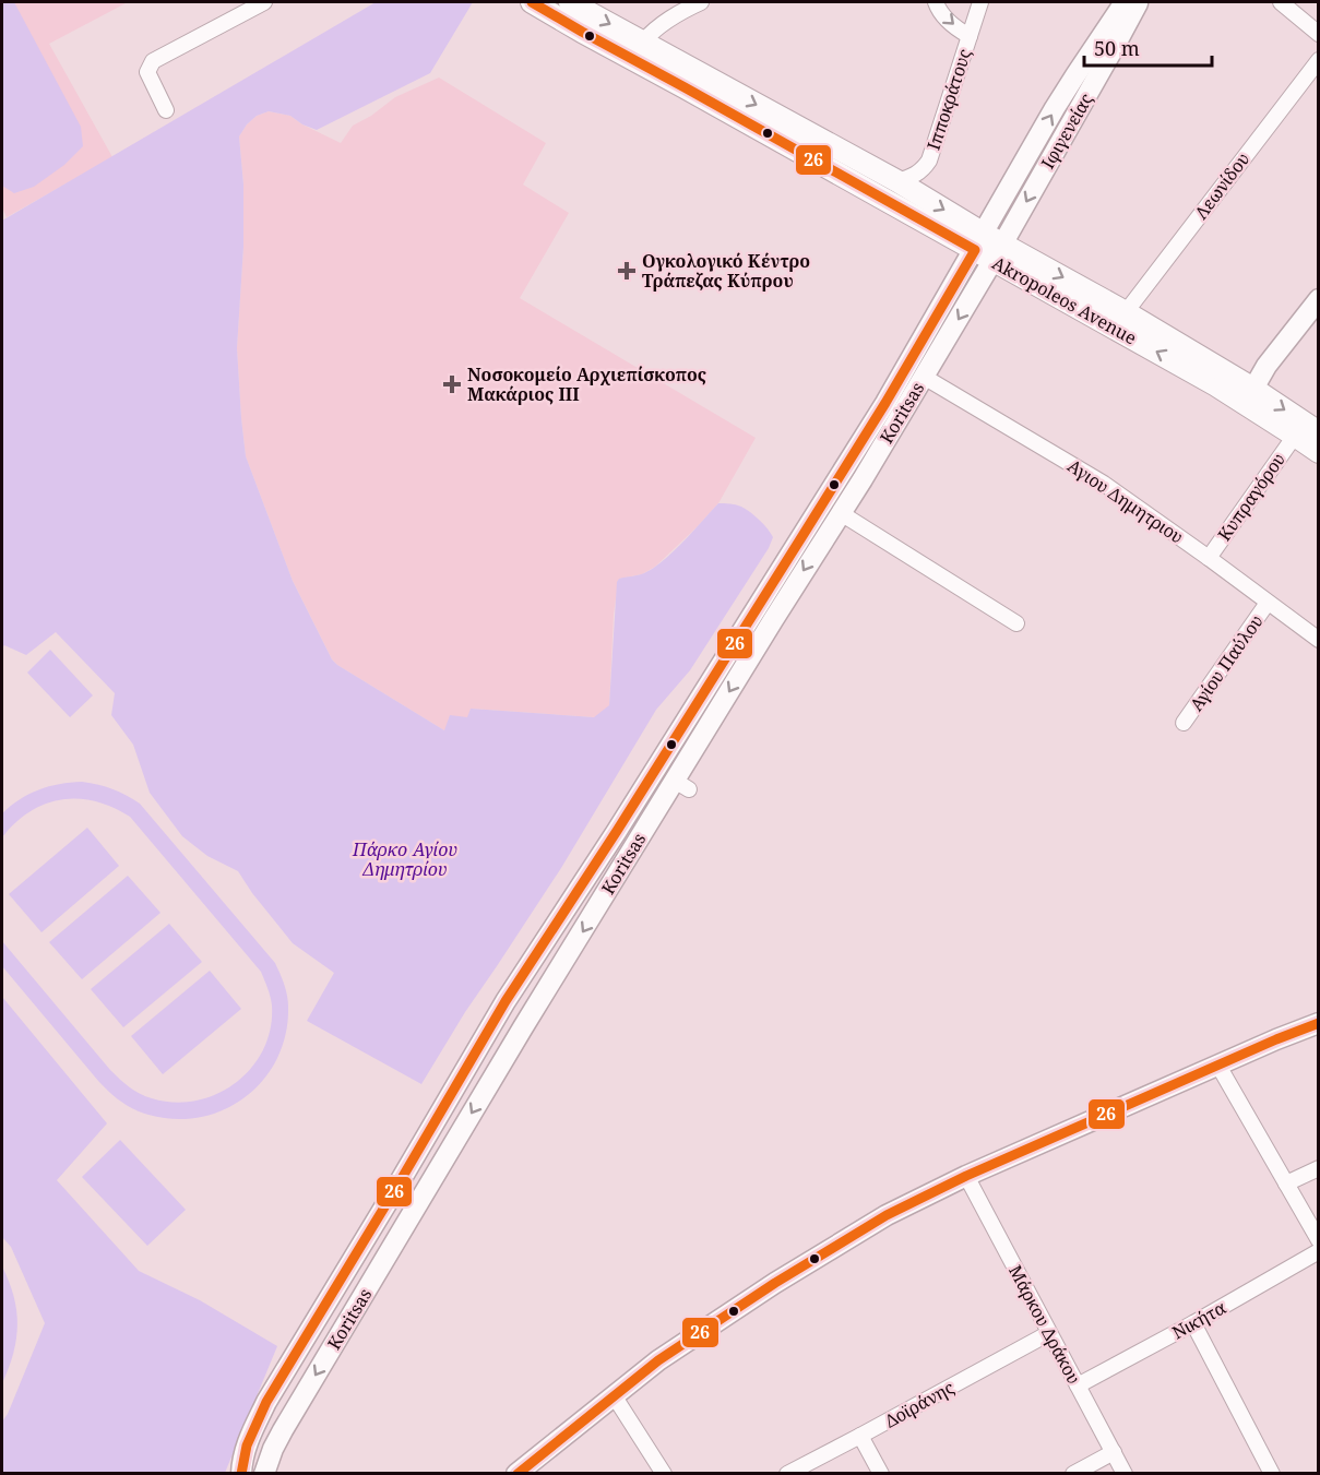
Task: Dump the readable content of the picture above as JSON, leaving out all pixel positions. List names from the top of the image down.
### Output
{
  "streets": {
    "main road": ["Akropoleos Avenue"],
    "street": [
      "Ιπποκράτους",
      "Ιφιγενείας",
      "Λεωνίδου",
      "Koritsas",
      "Κυπραγόρου",
      "Αγιου Δημητριου",
      "Αγίου Παύλου",
      "Νικήτα",
      "Μάρκου Δράκου",
      "Δοϊράνης"
    ]
  },
  "crossings": [
    ["Ιπποκράτους", "Akropoleos Avenue"],
    ["Ιφιγενείας", "Akropoleos Avenue"],
    ["Ιφιγενείας", "Koritsas"],
    ["Λεωνίδου", "Akropoleos Avenue"],
    ["Akropoleos Avenue", "Koritsas"],
    ["Akropoleos Avenue", "Κυπραγόρου"],
    ["Koritsas", "Αγιου Δημητριου"],
    ["Κυπραγόρου", "Αγιου Δημητριου"],
    ["Αγιου Δημητριου", "Αγίου Παύλου"],
    ["Νικήτα", "Μάρκου Δράκου"],
    ["Μάρκου Δράκου", "Δοϊράνης"]
  ],
  "parks": ["Πάρκο Αγίου Δημητρίου"],
  "places": {
    "health": ["Ογκολογικό Κέντρο Τράπεζας Κύπρου", "Νοσοκομείο Αρχιεπίσκοπος Μακάριος ΙΙΙ"]
  },
  "lines": ["transit line 26"],
  "scale_bar": "50 m"
}
